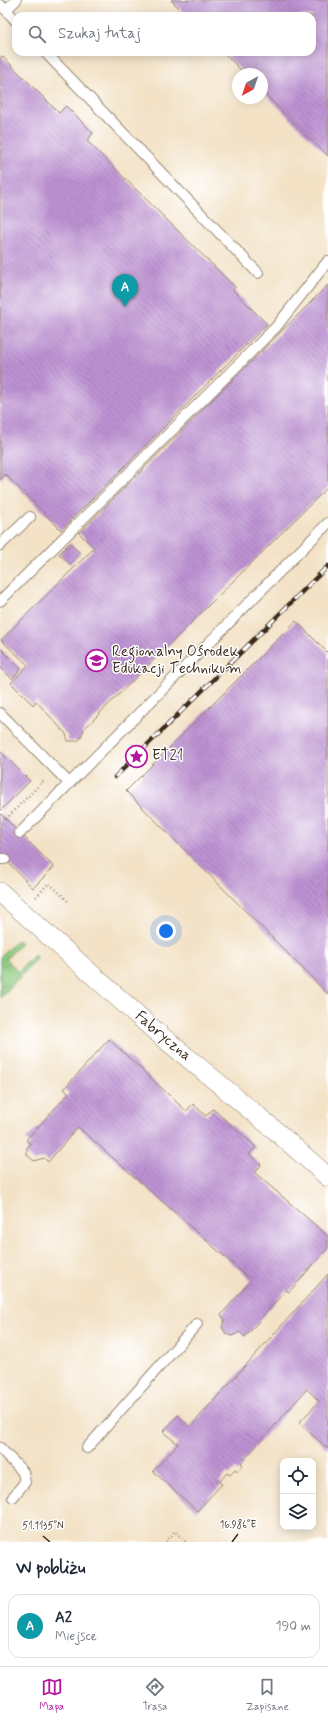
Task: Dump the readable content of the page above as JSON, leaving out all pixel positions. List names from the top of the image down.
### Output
{
  "streets": {
    "street": ["Fabryczna"]
  },
  "places": {
    "school or university": ["Regionalny Ośrodek Edukacji Technikum"],
    "place": ["ET21"]
  },
  "north": "bottom left",
  "page": {
    "search": "Szukaj tutaj",
    "pins": "A",
    "heading": "W pobliżu",
    "list": [
      {
        "mark": "A",
        "name": "A2",
        "note": "Miejsce",
        "value": "190 m"
      }
    ],
    "nav": ["Mapa", "Trasa", "Zapisane"]
  },
  "coordinates": ["16.986°E", "51.1135°N"]
}
